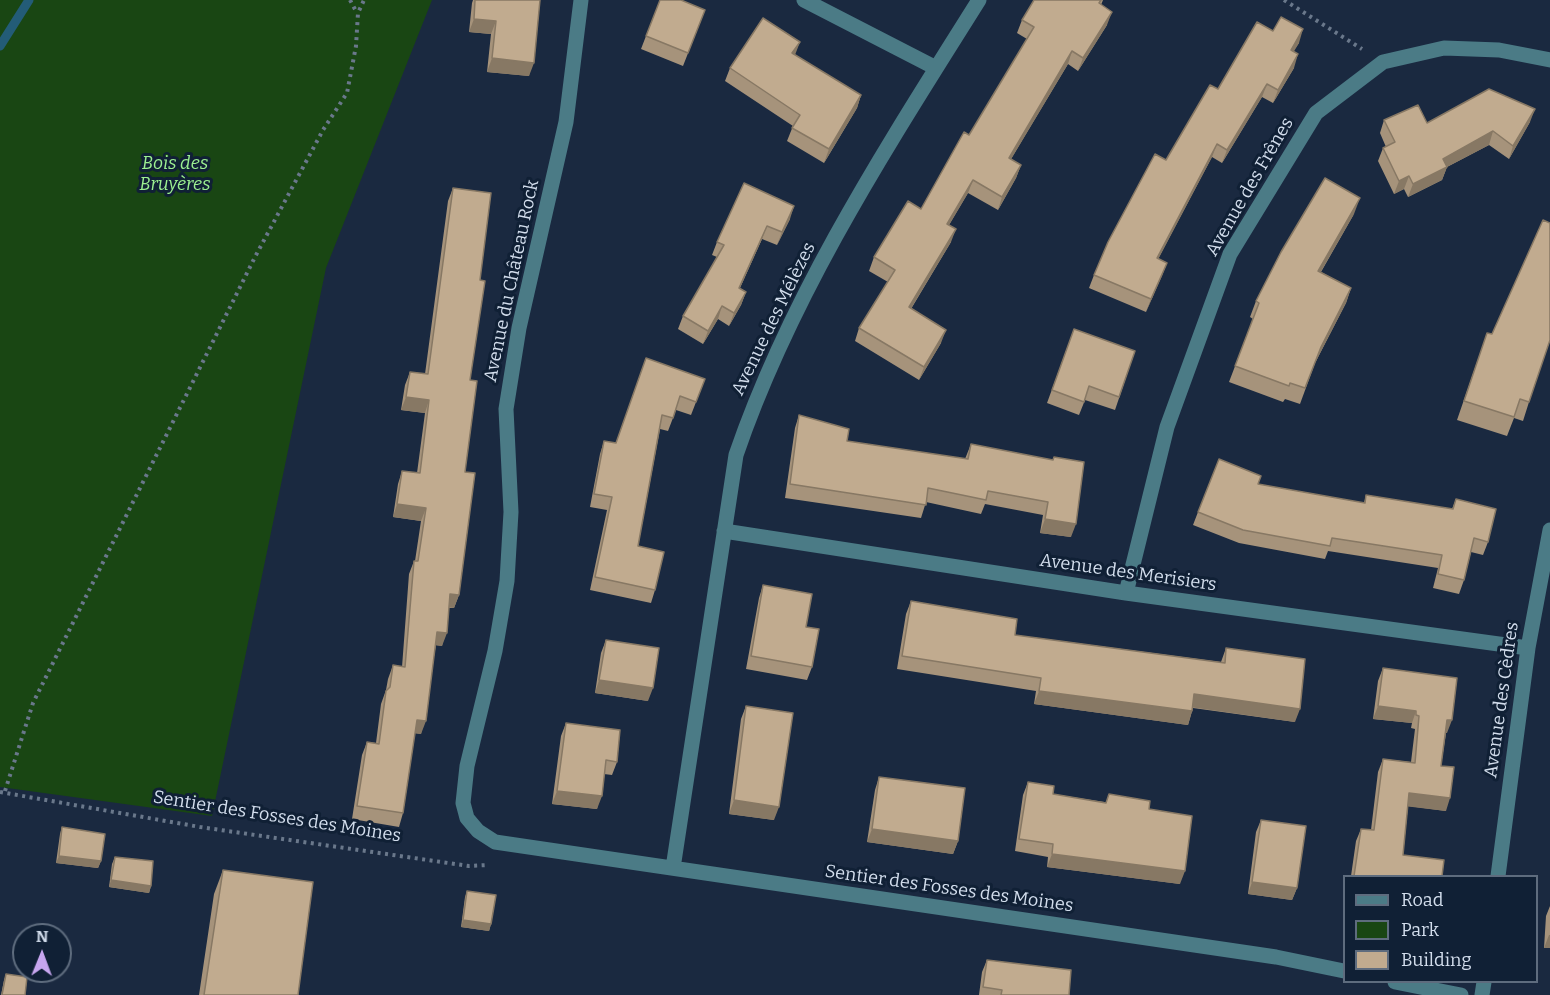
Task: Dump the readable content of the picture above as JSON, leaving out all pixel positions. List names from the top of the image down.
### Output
{
  "streets": {
    "street": [
      "Avenue des Frênes",
      "Avenue du Château Rock",
      "Avenue des Mélèzes",
      "Avenue des Merisiers",
      "Avenue des Cèdres",
      "Sentier des Fosses des Moines"
    ]
  },
  "crossings": [
    ["Avenue des Frênes", "Avenue des Merisiers"],
    ["Avenue du Château Rock", "Sentier des Fosses des Moines"],
    ["Avenue des Mélèzes", "Avenue des Merisiers"],
    ["Avenue des Mélèzes", "Sentier des Fosses des Moines"],
    ["Avenue des Merisiers", "Avenue des Cèdres"]
  ],
  "parks": ["Bois des Bruyères"],
  "legend": ["Road", "Park", "Building"],
  "north": "top"
}
